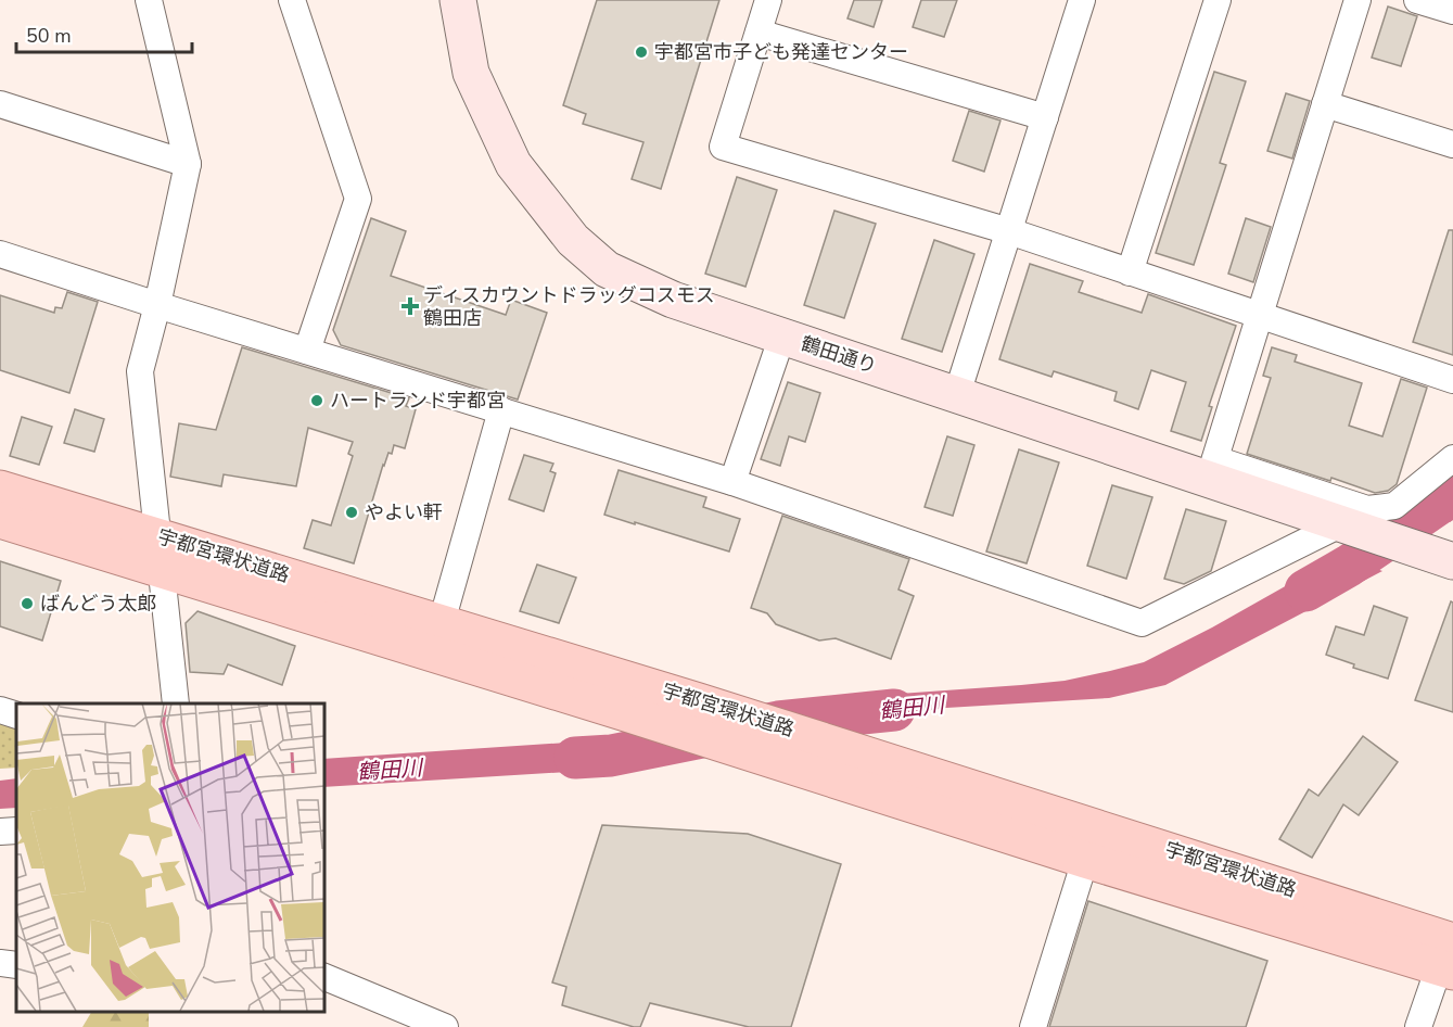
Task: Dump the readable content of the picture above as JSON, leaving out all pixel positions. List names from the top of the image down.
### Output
{
  "streets": {
    "main road": ["宇都宮環状道路"],
    "street": ["鶴田通り"]
  },
  "water": ["鶴田川"],
  "places": {
    "other": [
      "宇都宮市子ども発達センター",
      "ハートランド宇都宮",
      "やよい軒",
      "ばんどう太郎"
    ],
    "health": ["ディスカウントドラッグコスモス 鶴田店"]
  },
  "scale_bar": "50 m"
}
